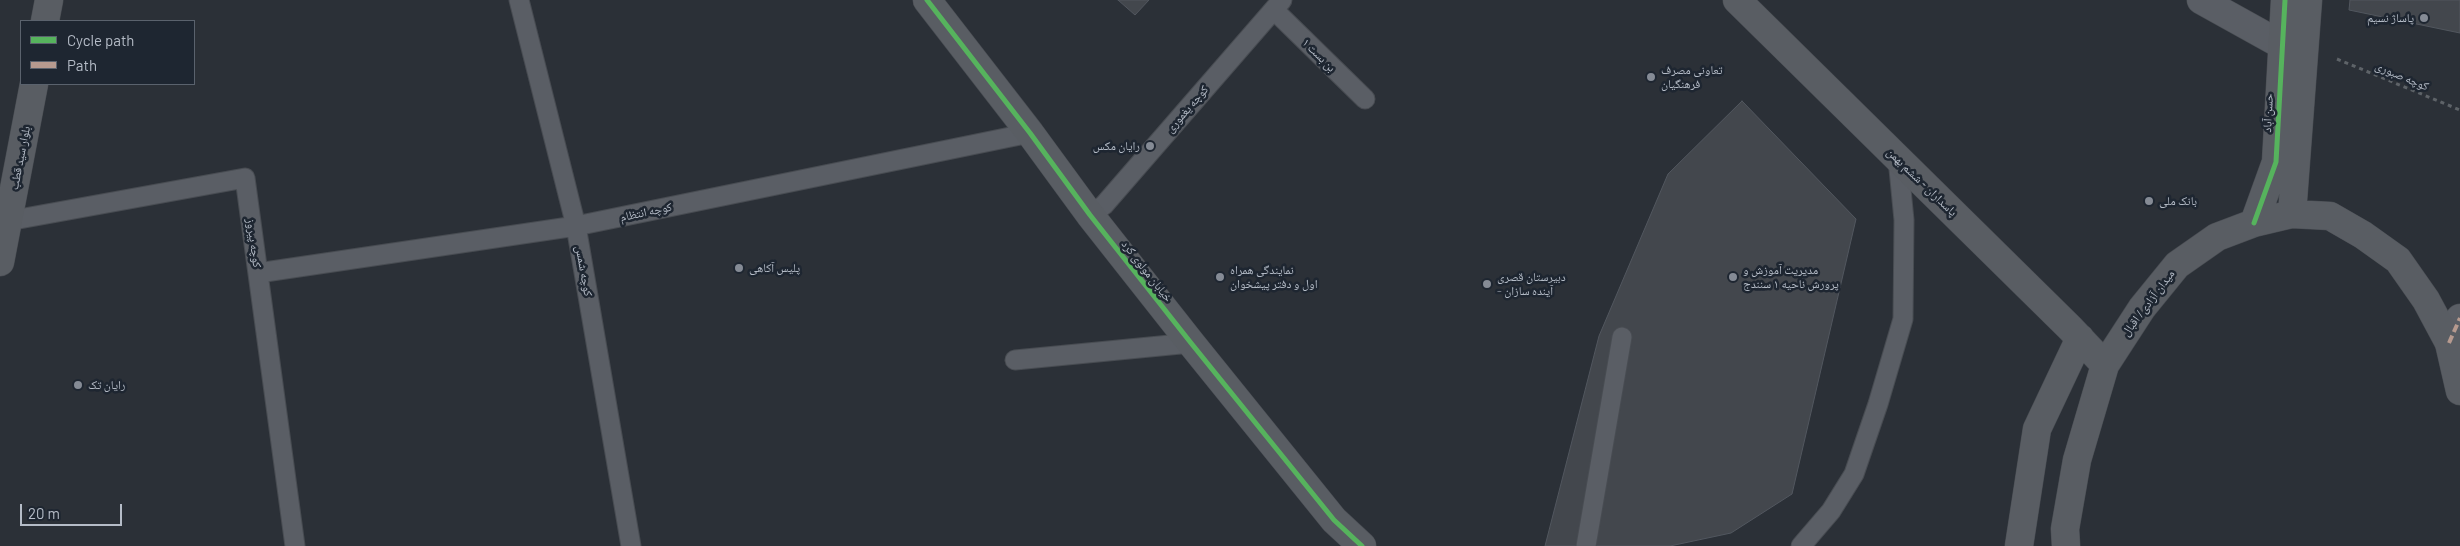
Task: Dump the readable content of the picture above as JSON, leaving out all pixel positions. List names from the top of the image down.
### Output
{
  "streets": {
    "main road": [
      "حسن آباد",
      "بلوار سید قطب",
      "پاسداران - ششم بهمن",
      "خیابان مولوی کرد",
      "میدان آزادی/ اقبال"
    ],
    "lane": [
      "بن بست ۱",
      "کوچه یغموری",
      "کوچه انتظام",
      "کوچه پیروز",
      "کوچه شمس"
    ],
    "path": ["کوچه صبوری"]
  },
  "crossings": [
    ["بن بست ۱", "کوچه یغموری"],
    ["کوچه یغموری", "خیابان مولوی کرد"],
    ["حسن آباد", "میدان آزادی/ اقبال"],
    ["بلوار سید قطب", "کوچه پیروز"],
    ["پاسداران - ششم بهمن", "میدان آزادی/ اقبال"],
    ["کوچه انتظام", "کوچه پیروز"],
    ["کوچه انتظام", "کوچه شمس"],
    ["کوچه انتظام", "خیابان مولوی کرد"]
  ],
  "places": [
    "پاساژ نسیم",
    "تعاونی مصرف فرهنگیان",
    "رایان مکس",
    "بانک ملی",
    "پلیس آکاهی",
    "نمایندگی همراه اول و دفتر پیشخوان",
    "مدیریت آموزش و پرورش ناحیه ۱ سنندج",
    "دبیرستان قصری - آینده سازان",
    "رایان تک"
  ],
  "legend": ["Cycle path", "Path"],
  "scale_bar": "20 m"
}
